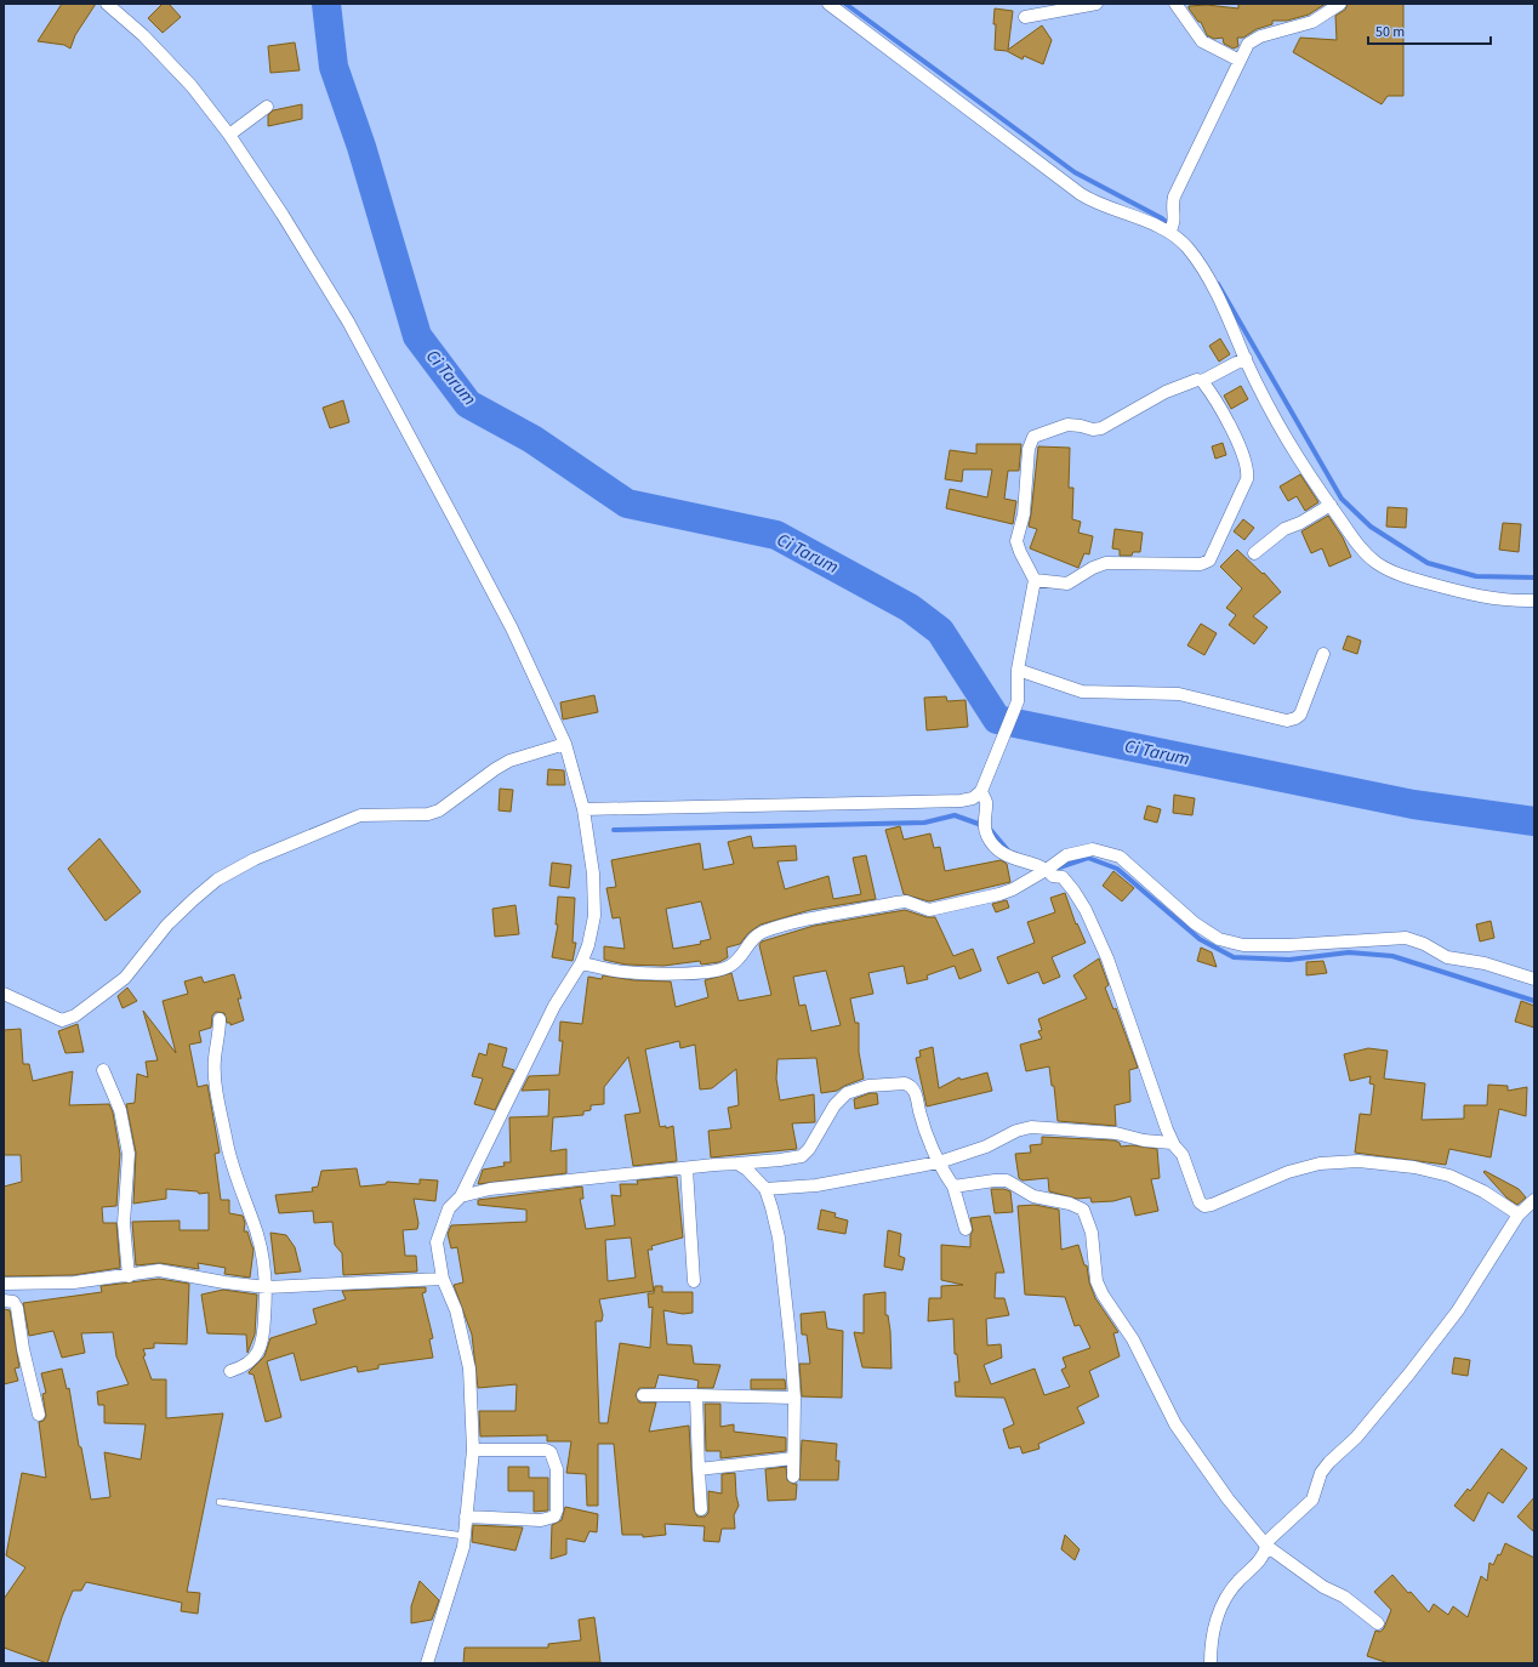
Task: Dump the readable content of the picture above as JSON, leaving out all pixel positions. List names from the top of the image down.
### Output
{
  "water": ["Ci Tarum"],
  "scale_bar": "50 m"
}
